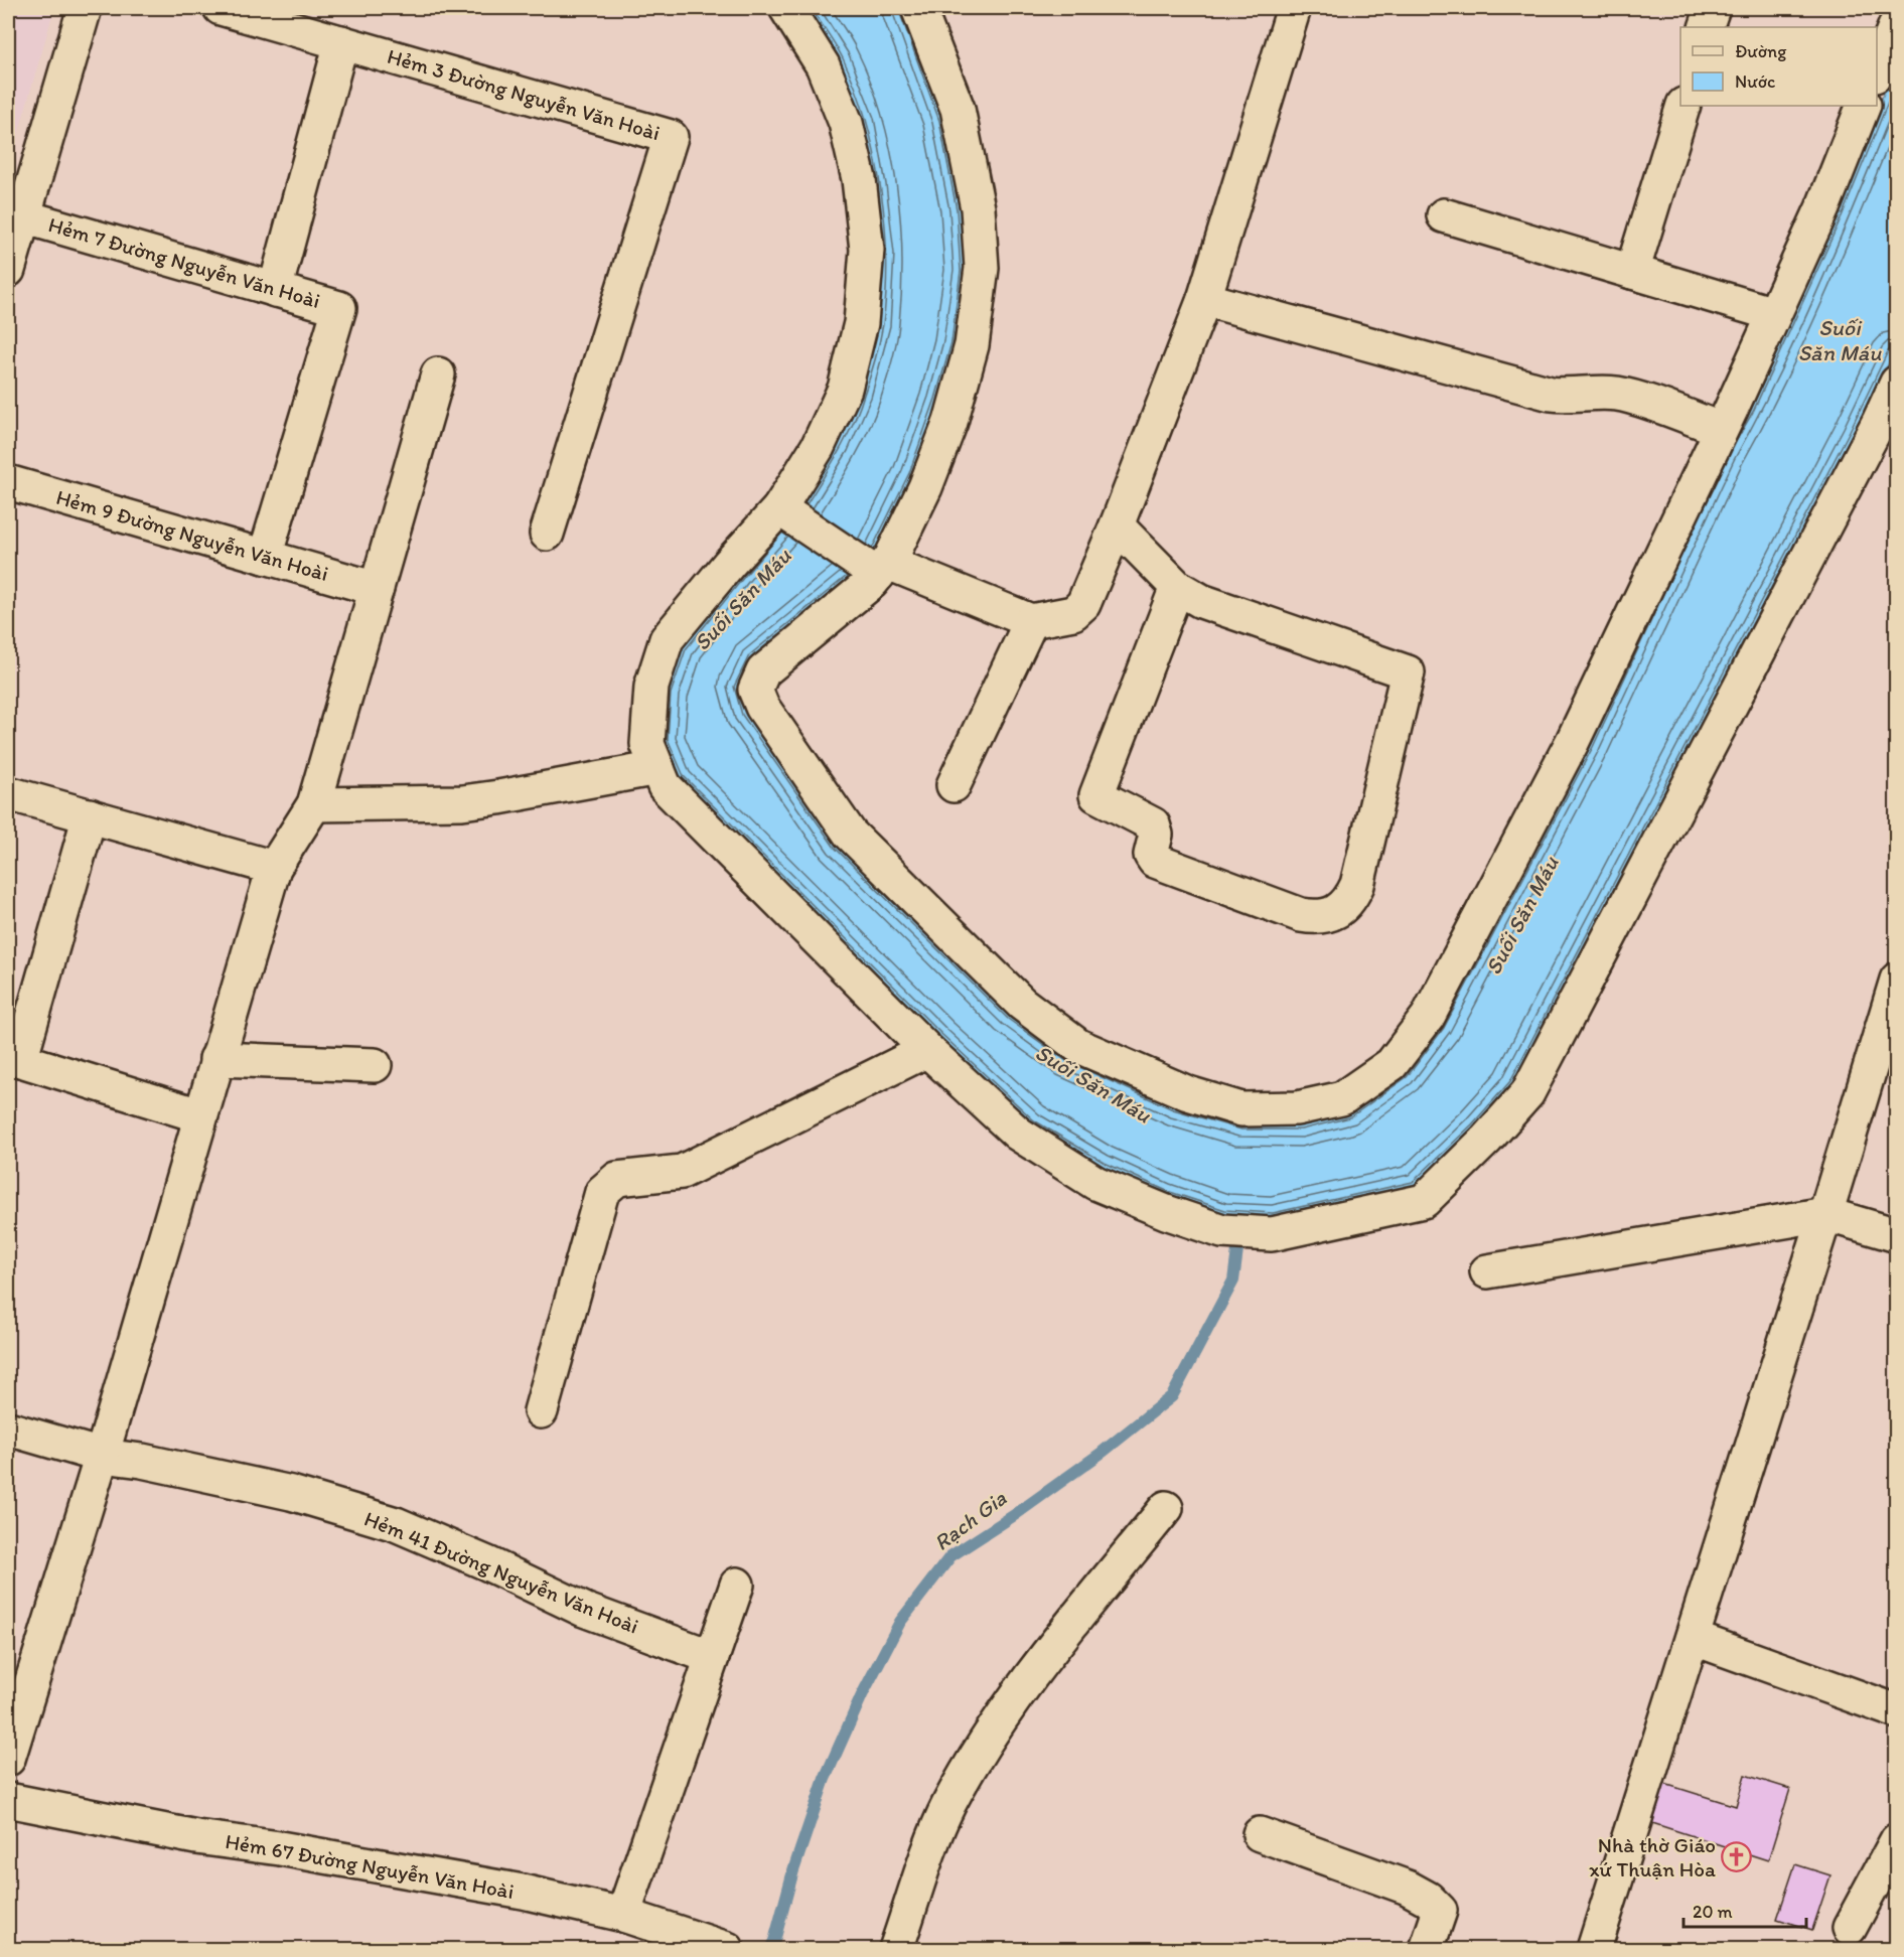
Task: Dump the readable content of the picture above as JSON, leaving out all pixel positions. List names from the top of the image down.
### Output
{
  "streets": {
    "street": [
      "Hẻm 3 Đường Nguyễn Văn Hoài",
      "Hẻm 7 Đường Nguyễn Văn Hoài",
      "Hẻm 9 Đường Nguyễn Văn Hoài",
      "Hẻm 41 Đường Nguyễn Văn Hoài",
      "Hẻm 67 Đường Nguyễn Văn Hoài"
    ]
  },
  "crossings": [
    ["Hẻm 7 Đường Nguyễn Văn Hoài", "Hẻm 9 Đường Nguyễn Văn Hoài"]
  ],
  "water": ["Suối Săn Máu", "Rạch Gia"],
  "places": {
    "church": ["Nhà thờ Giáo xứ Thuận Hòa"]
  },
  "legend": ["Đường", "Nước"],
  "scale_bar": "20 m"
}
